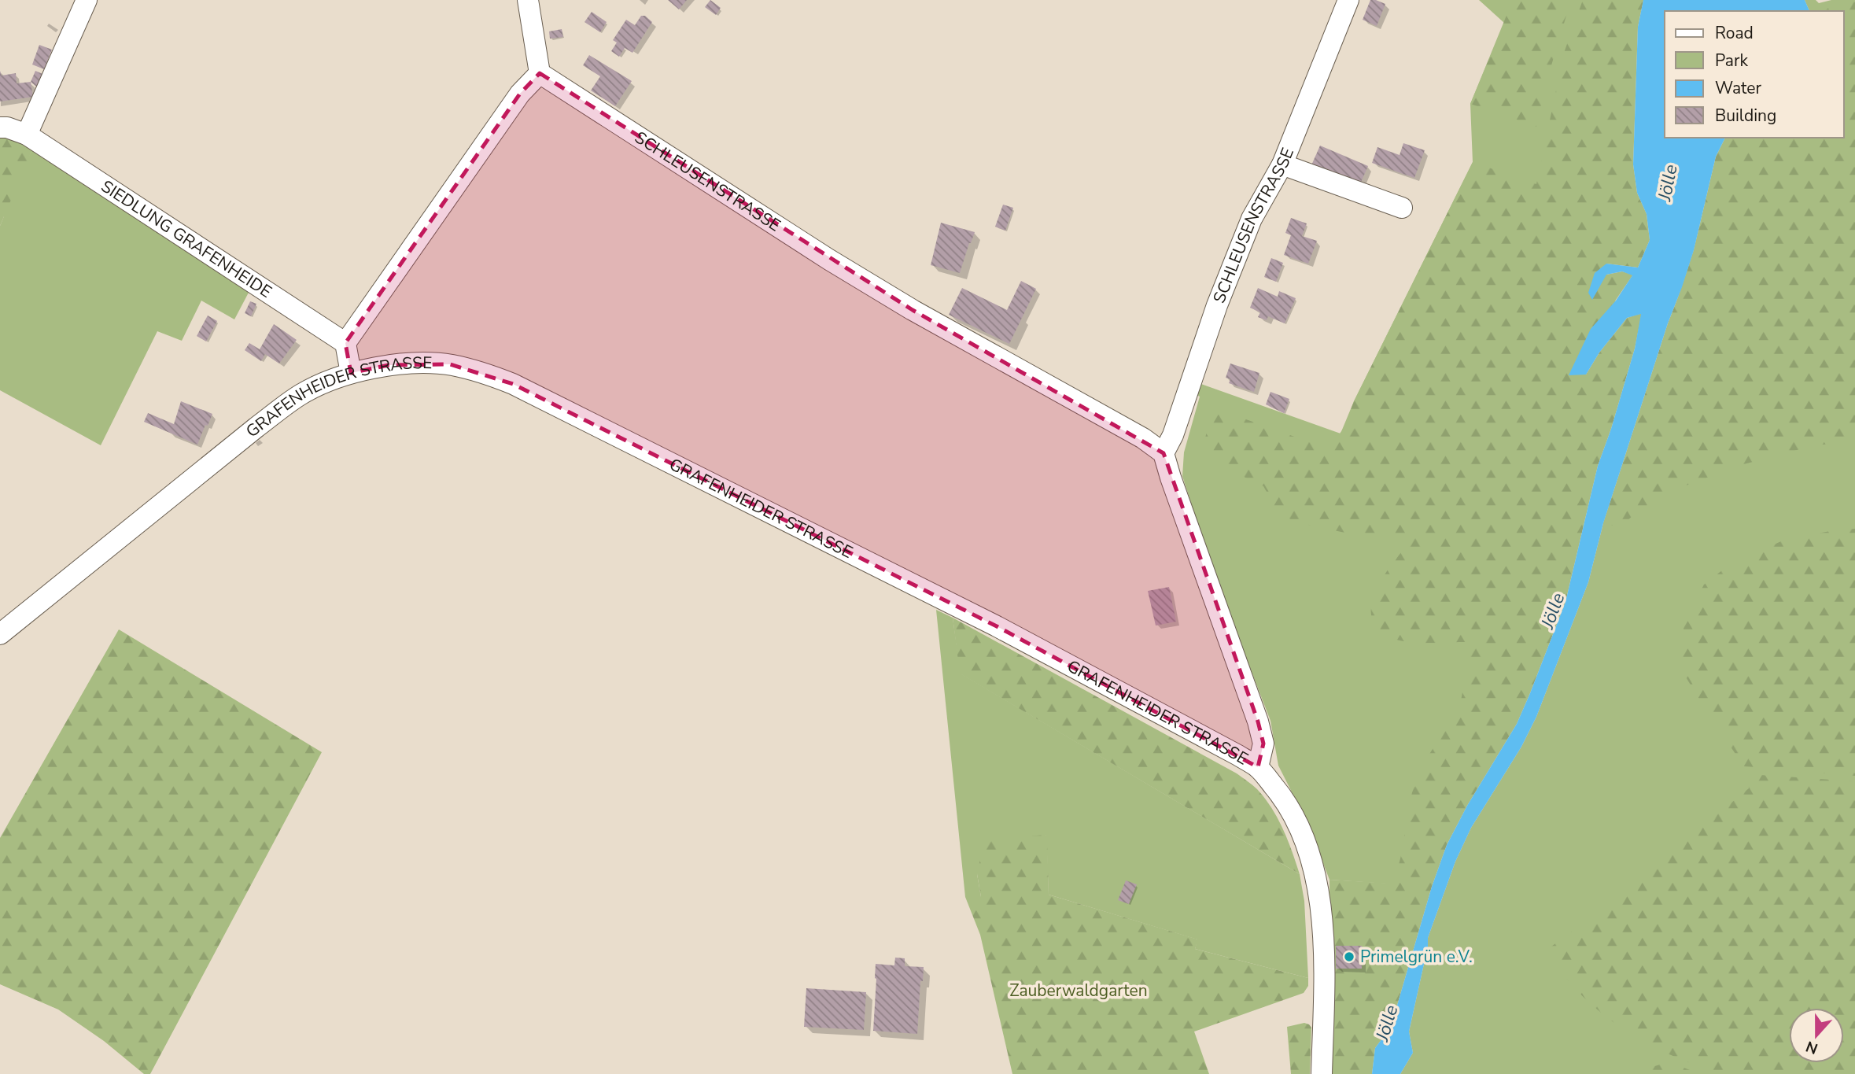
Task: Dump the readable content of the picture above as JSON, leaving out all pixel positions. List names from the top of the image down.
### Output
{
  "streets": {
    "street": ["SCHLEUSENSTRASSE", "SIEDLUNG GRAFENHEIDE", "GRAFENHEIDER STRASSE"]
  },
  "water": ["Jölle"],
  "parks": ["Zauberwaldgarten"],
  "places": ["Primelgrün e.V."],
  "legend": [
    "Road",
    "Park",
    "Water",
    "Building"
  ],
  "north": "bottom"
}
